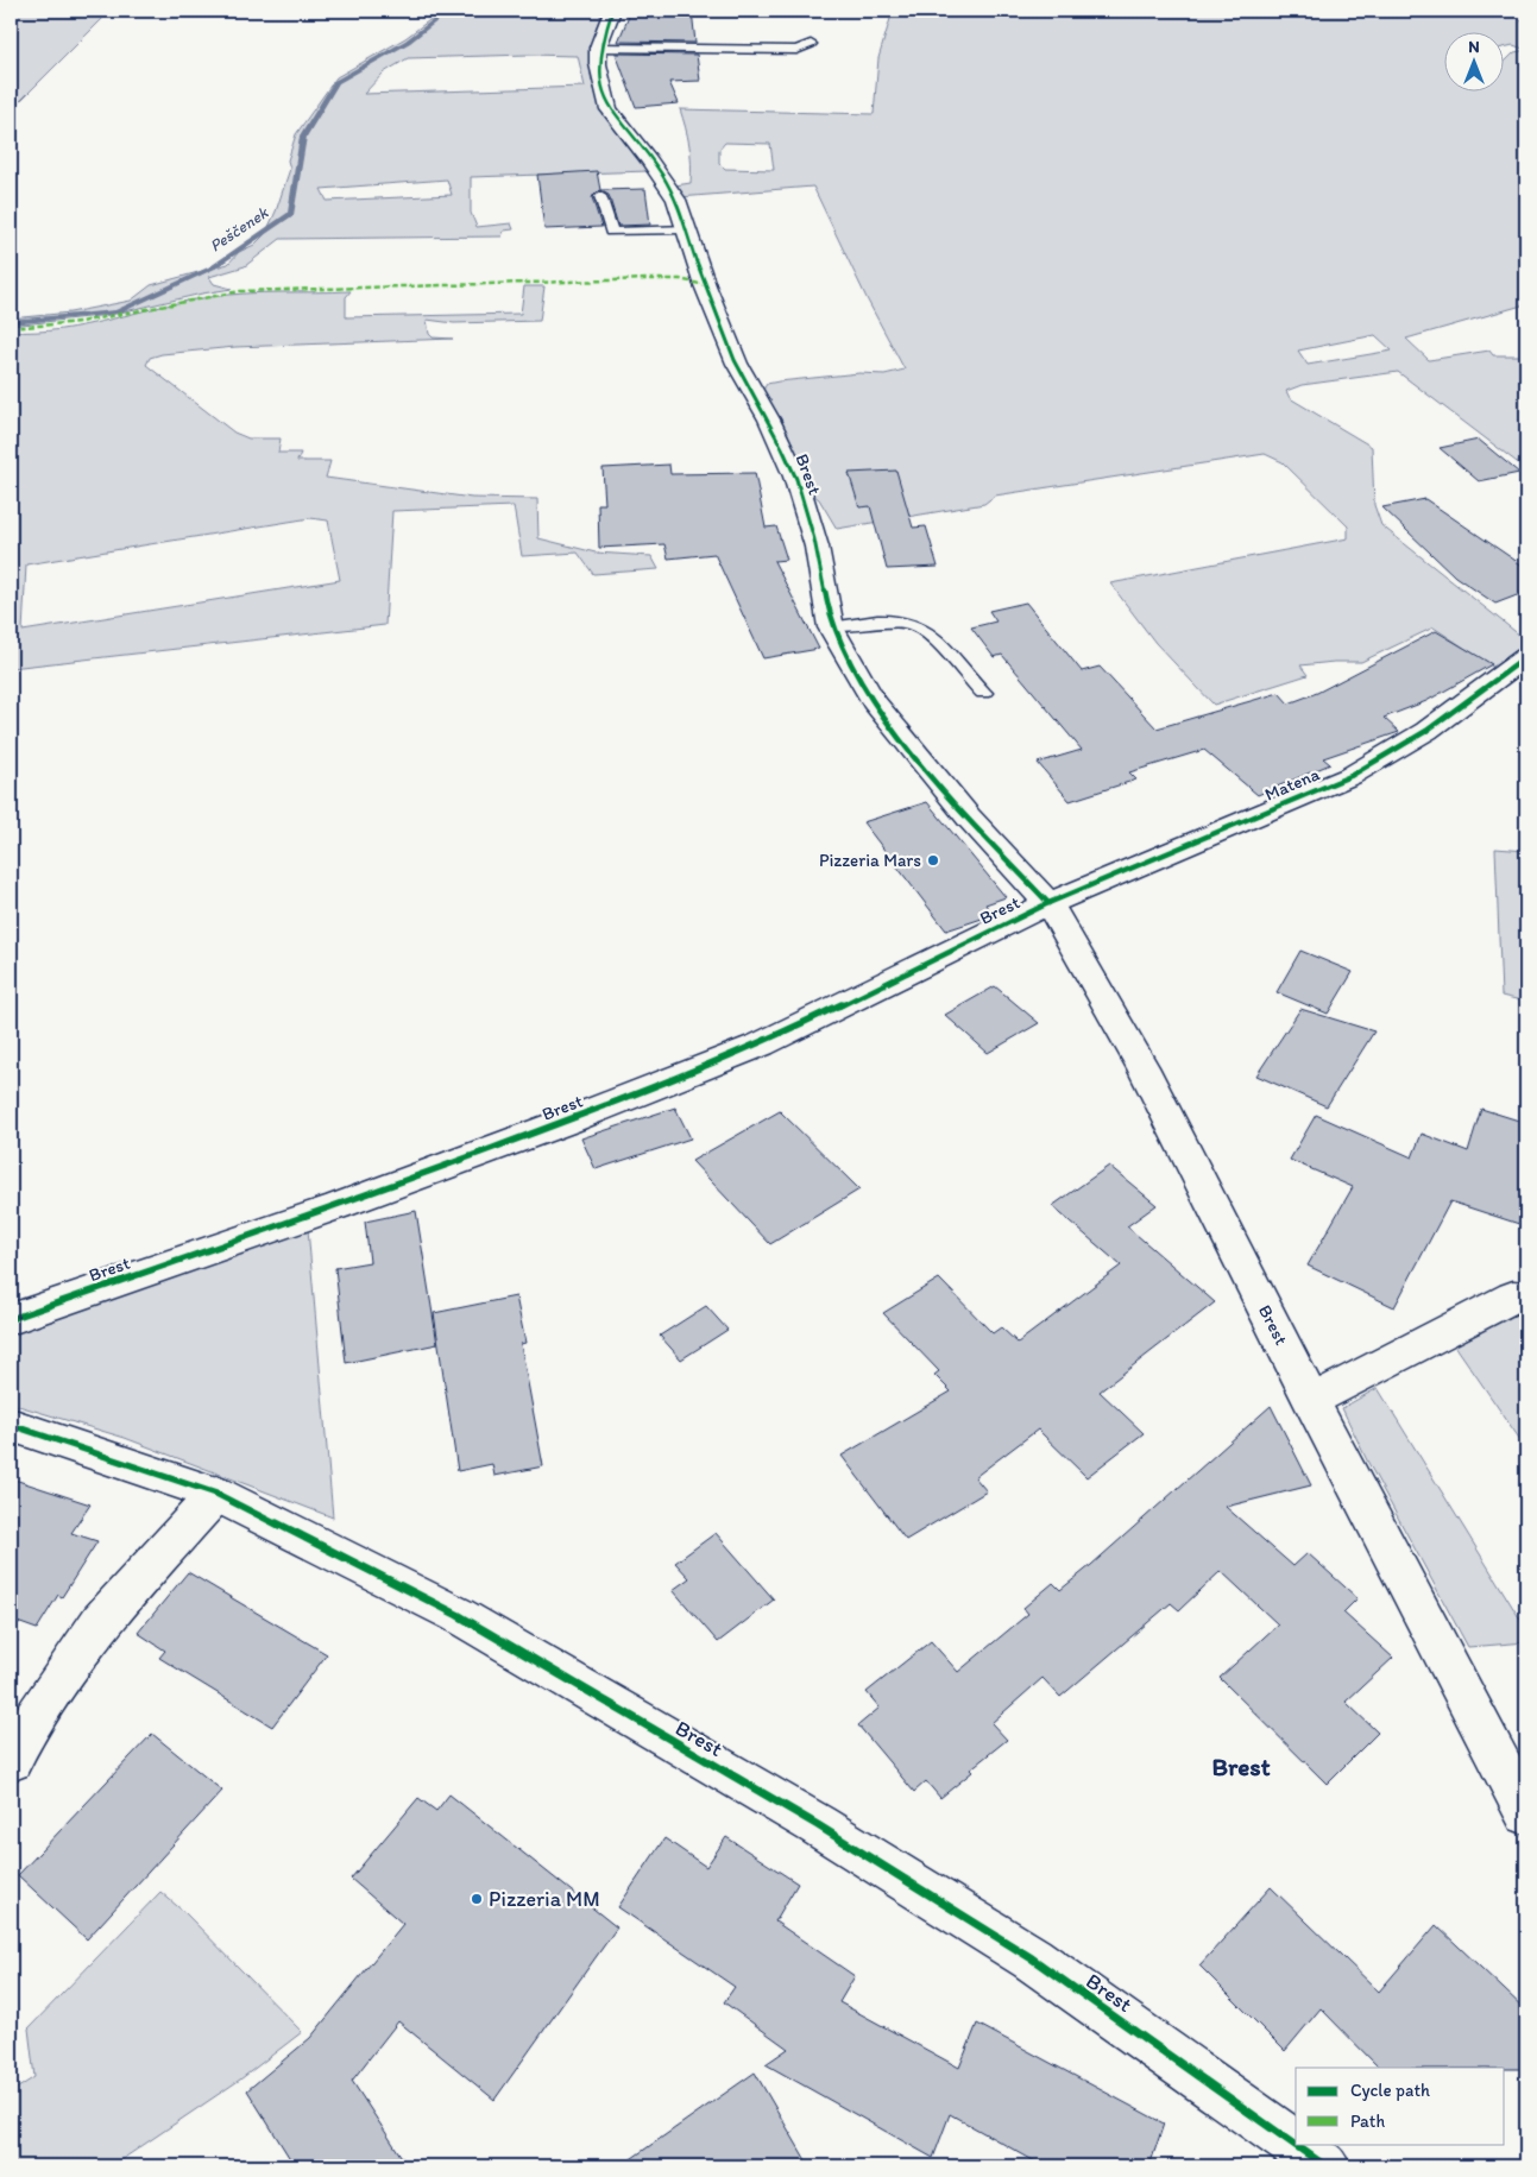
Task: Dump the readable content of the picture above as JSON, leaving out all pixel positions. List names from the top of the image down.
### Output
{
  "streets": {
    "street": ["Brest", "Matena"]
  },
  "crossings": [
    ["Brest", "Matena"]
  ],
  "districts": ["Brest"],
  "water": ["Peščenek"],
  "places": ["Pizzeria Mars", "Pizzeria MM"],
  "legend": ["Cycle path", "Path"],
  "north": "top"
}
